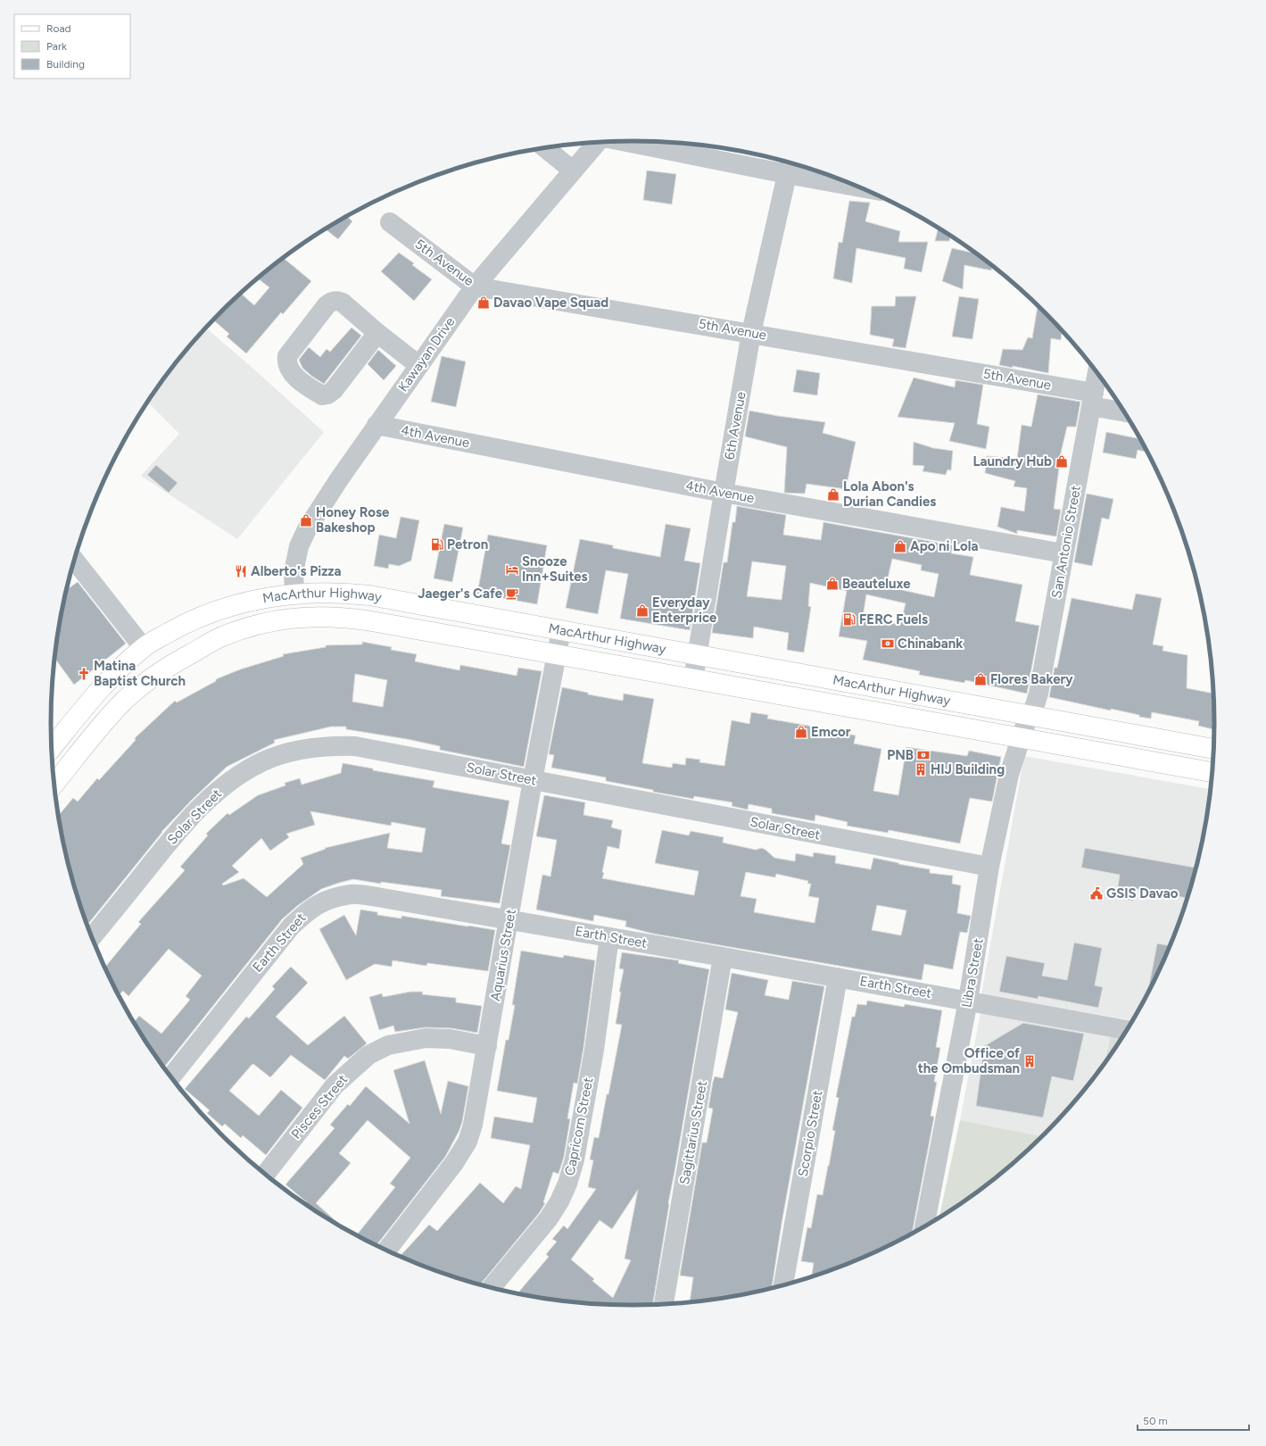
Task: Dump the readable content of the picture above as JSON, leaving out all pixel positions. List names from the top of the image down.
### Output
{
  "streets": {
    "main road": ["MacArthur Highway"],
    "street": [
      "5th Avenue",
      "Kawayan Drive",
      "6th Avenue",
      "4th Avenue",
      "San Antonio Street",
      "Solar Street",
      "Earth Street",
      "Aquarius Street",
      "Libra Street",
      "Pisces Street",
      "Capricorn Street",
      "Sagittarius Street",
      "Scorpio Street"
    ]
  },
  "crossings": [
    ["5th Avenue", "Kawayan Drive"],
    ["5th Avenue", "6th Avenue"],
    ["5th Avenue", "San Antonio Street"],
    ["Kawayan Drive", "4th Avenue"],
    ["Kawayan Drive", "MacArthur Highway"],
    ["6th Avenue", "4th Avenue"],
    ["6th Avenue", "MacArthur Highway"],
    ["4th Avenue", "San Antonio Street"],
    ["San Antonio Street", "MacArthur Highway"],
    ["San Antonio Street", "Libra Street"],
    ["MacArthur Highway", "Aquarius Street"],
    ["MacArthur Highway", "Libra Street"],
    ["Solar Street", "Aquarius Street"],
    ["Solar Street", "Libra Street"],
    ["Earth Street", "Aquarius Street"],
    ["Earth Street", "Libra Street"],
    ["Earth Street", "Capricorn Street"],
    ["Earth Street", "Sagittarius Street"],
    ["Earth Street", "Scorpio Street"],
    ["Aquarius Street", "Pisces Street"]
  ],
  "places": {
    "shop": [
      "Davao Vape Squad",
      "Laundry Hub",
      "Lola Abon's Durian Candies",
      "Honey Rose Bakeshop",
      "Apo ni Lola",
      "Beauteluxe",
      "Everyday Enterprice",
      "Flores Bakery",
      "Emcor"
    ],
    "fuel station": ["Petron", "FERC Fuels"],
    "hotel": ["Snooze Inn+Suites"],
    "restaurant": ["Alberto's Pizza"],
    "cafe": ["Jaeger's Cafe"],
    "bank": ["Chinabank", "PNB"],
    "church": ["Matina Baptist Church"],
    "building": ["HIJ Building", "Office of the Ombudsman"],
    "public building": ["GSIS Davao"]
  },
  "legend": ["Road", "Park", "Building"],
  "scale_bar": "50 m"
}
